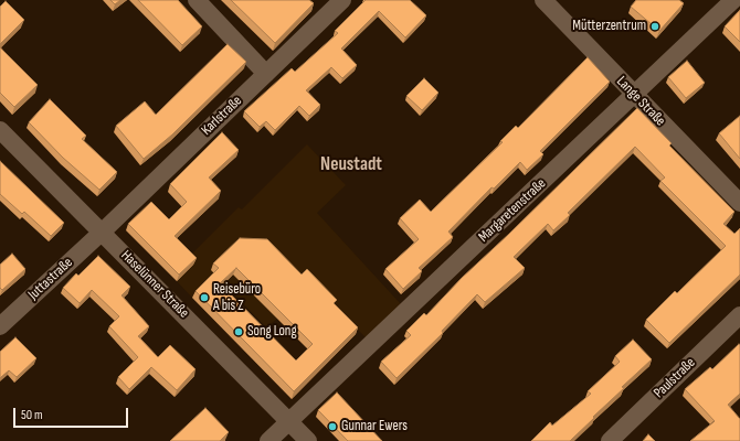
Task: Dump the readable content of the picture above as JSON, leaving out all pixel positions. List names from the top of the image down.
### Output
{
  "streets": {
    "street": [
      "Lange Straße",
      "Karlstraße",
      "Margaretenstraße",
      "Juttastraße",
      "Haselünner Straße",
      "Paulstraße"
    ]
  },
  "crossings": [
    ["Lange Straße", "Margaretenstraße"],
    ["Karlstraße", "Juttastraße"],
    ["Karlstraße", "Haselünner Straße"],
    ["Margaretenstraße", "Haselünner Straße"],
    ["Juttastraße", "Haselünner Straße"]
  ],
  "districts": ["Neustadt"],
  "places": [
    "Mütterzentrum",
    "Reisebüro A bis Z",
    "Song Long",
    "Gunnar Ewers"
  ],
  "scale_bar": "50 m"
}
